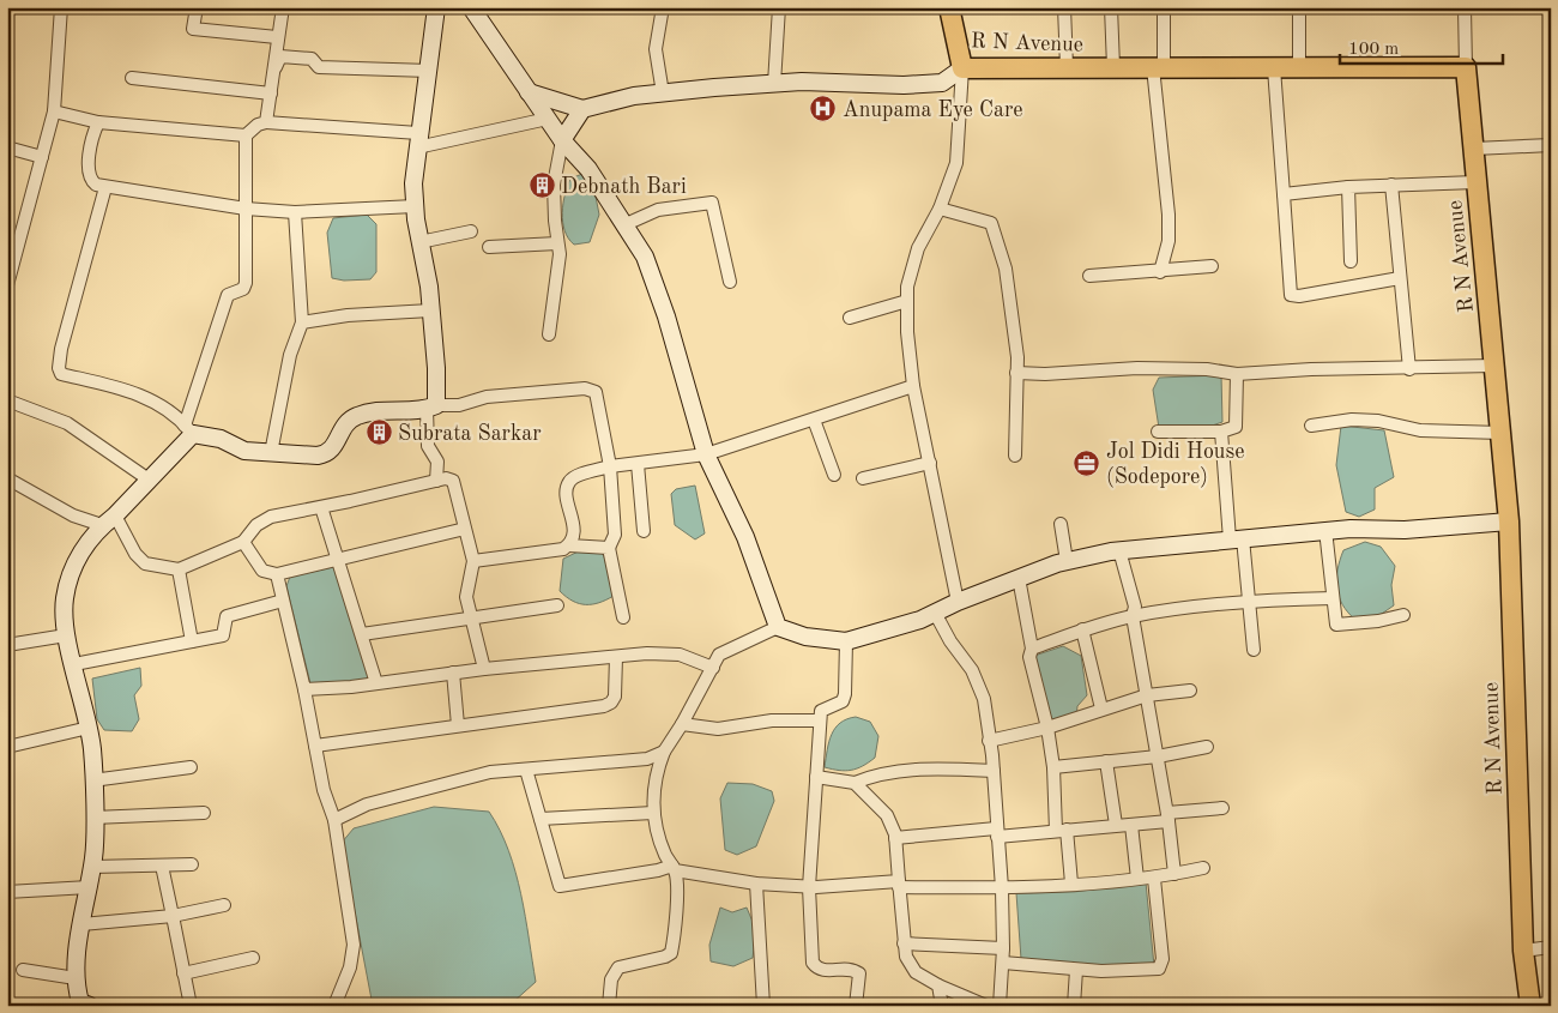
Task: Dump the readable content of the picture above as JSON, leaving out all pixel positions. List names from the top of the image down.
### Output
{
  "streets": {
    "main road": ["R N Avenue"]
  },
  "places": {
    "hospital": ["Anupama Eye Care"],
    "building": ["Debnath Bari", "Subrata Sarkar"],
    "office": ["Jol Didi House (Sodepore)"]
  },
  "scale_bar": "100 m"
}
